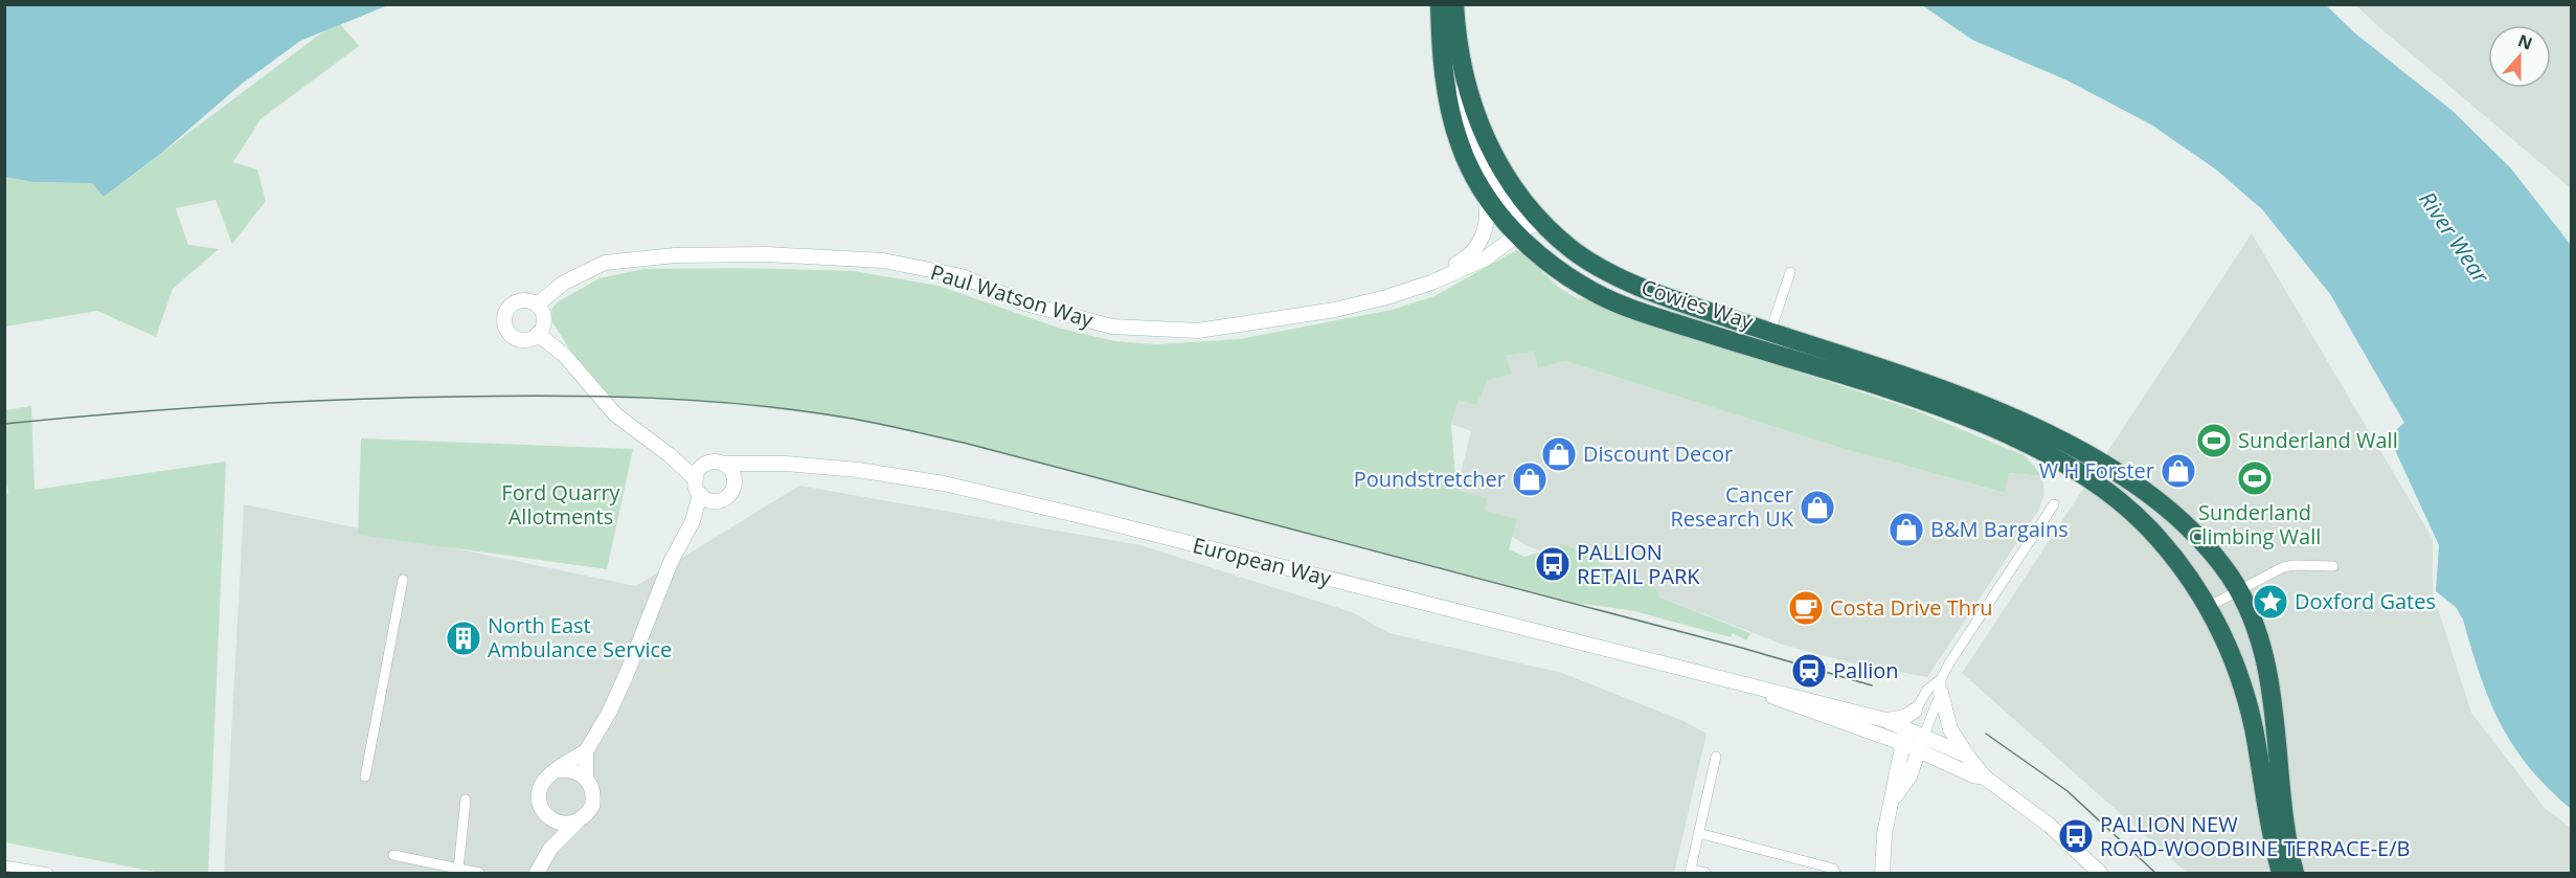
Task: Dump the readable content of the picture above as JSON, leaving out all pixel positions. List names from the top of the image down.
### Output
{
  "streets": {
    "highway": ["Cowies Way"],
    "main road": ["Paul Watson Way", "European Way"]
  },
  "crossings": [
    ["Paul Watson Way", "Cowies Way"]
  ],
  "water": ["River Wear"],
  "parks": ["Ford Quarry Allotments"],
  "places": {
    "sports": ["Sunderland Wall", "Sunderland Climbing Wall"],
    "shop": [
      "Discount Decor",
      "W H Forster",
      "Poundstretcher",
      "Cancer Research UK",
      "B&M Bargains"
    ],
    "bus stop": ["PALLION RETAIL PARK", "PALLION NEW ROAD-WOODBINE TERRACE-E/B"],
    "place": ["Doxford Gates"],
    "cafe": ["Costa Drive Thru"],
    "building": ["North East Ambulance Service"],
    "station": ["Pallion"]
  },
  "north": "top"
}
